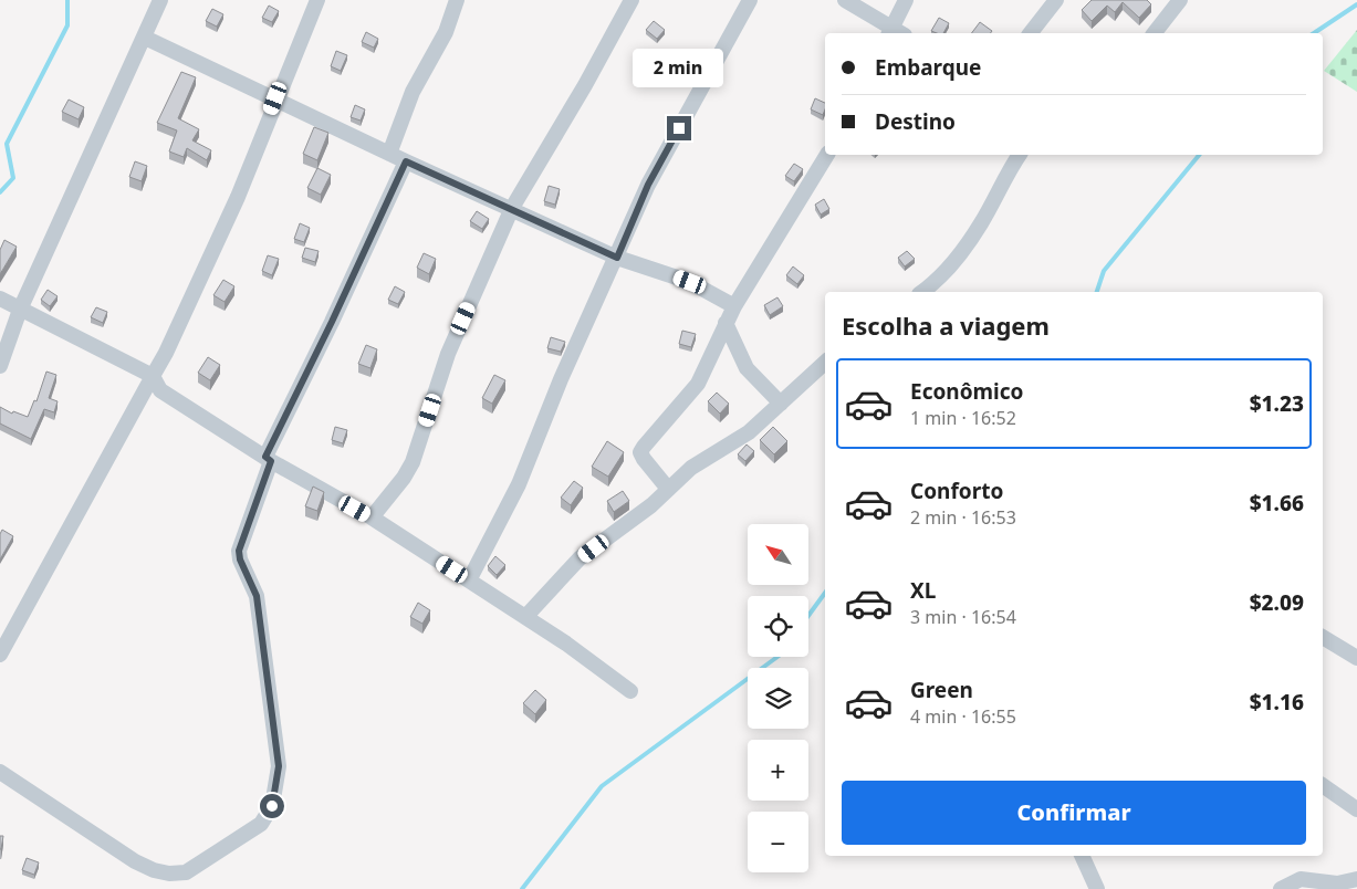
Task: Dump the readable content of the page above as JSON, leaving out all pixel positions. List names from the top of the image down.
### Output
{
  "north": "top left",
  "page": {
    "banner": ["Embarque", "Destino"],
    "bubble": "2 min",
    "heading": "Escolha a viagem",
    "list": [
      {
        "name": "Econômico",
        "note": "1 min · 16:52",
        "value": "$1.23"
      },
      {
        "name": "Conforto",
        "note": "2 min · 16:53",
        "value": "$1.66"
      },
      {
        "name": "XL",
        "note": "3 min · 16:54",
        "value": "$2.09"
      },
      {
        "name": "Green",
        "note": "4 min · 16:55",
        "value": "$1.16"
      }
    ],
    "map_buttons": ["+", "−"],
    "buttons": "Confirmar"
  }
}
